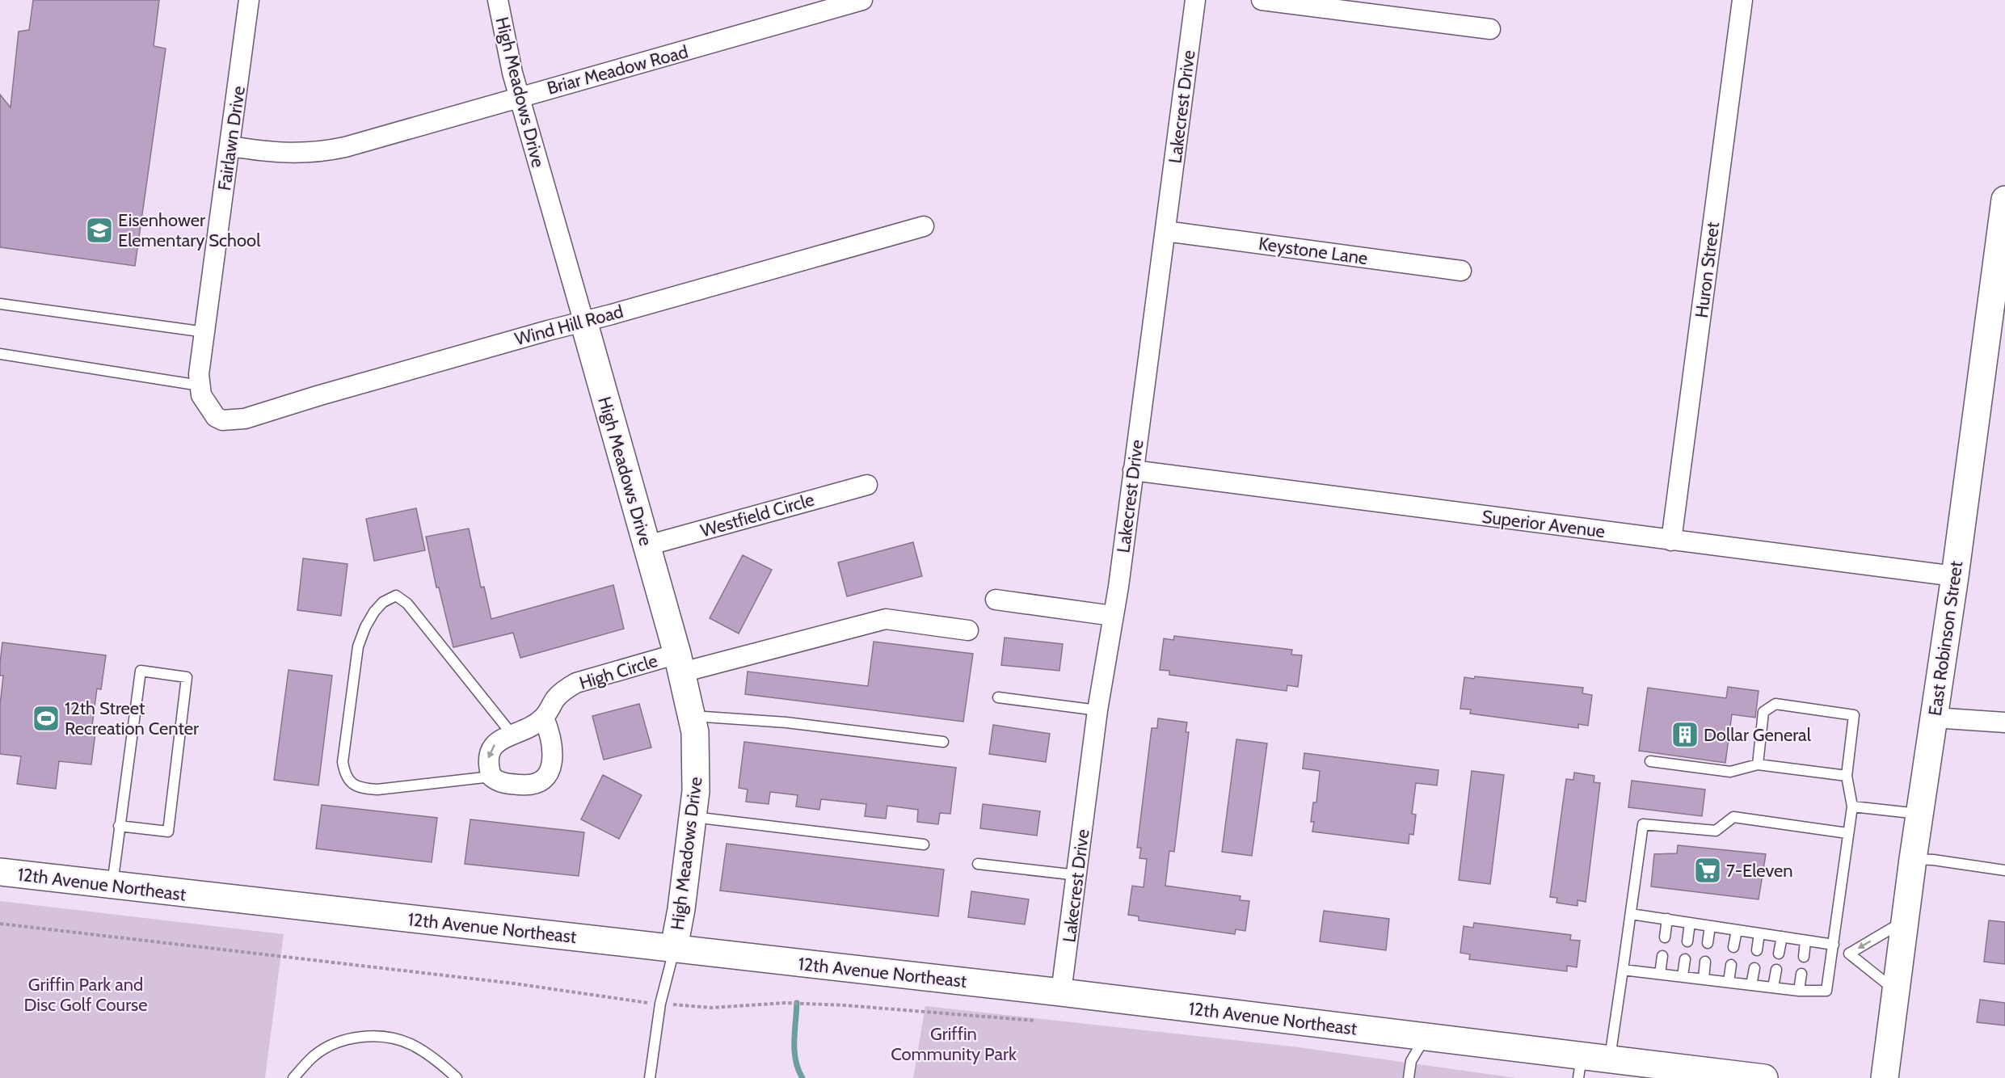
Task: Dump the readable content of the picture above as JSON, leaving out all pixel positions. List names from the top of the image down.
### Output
{
  "streets": {
    "main road": ["High Meadows Drive", "East Robinson Street", "12th Avenue Northeast"],
    "street": [
      "Briar Meadow Road",
      "Lakecrest Drive",
      "Fairlawn Drive",
      "Keystone Lane",
      "Huron Street",
      "Wind Hill Road",
      "Westfield Circle",
      "Superior Avenue",
      "High Circle"
    ]
  },
  "crossings": [
    ["Briar Meadow Road", "High Meadows Drive"],
    ["Briar Meadow Road", "Fairlawn Drive"],
    ["High Meadows Drive", "Wind Hill Road"],
    ["High Meadows Drive", "Westfield Circle"],
    ["High Meadows Drive", "High Circle"],
    ["High Meadows Drive", "12th Avenue Northeast"],
    ["Lakecrest Drive", "Keystone Lane"],
    ["Lakecrest Drive", "Superior Avenue"],
    ["Lakecrest Drive", "12th Avenue Northeast"],
    ["Fairlawn Drive", "Wind Hill Road"],
    ["Huron Street", "Superior Avenue"],
    ["Superior Avenue", "East Robinson Street"]
  ],
  "parks": ["Griffin Park and Disc Golf Course", "Griffin Community Park"],
  "places": {
    "school or university": ["Eisenhower Elementary School"],
    "sports": ["12th Street Recreation Center"],
    "building": ["Dollar General"],
    "supermarket": ["7-Eleven"]
  }
}
